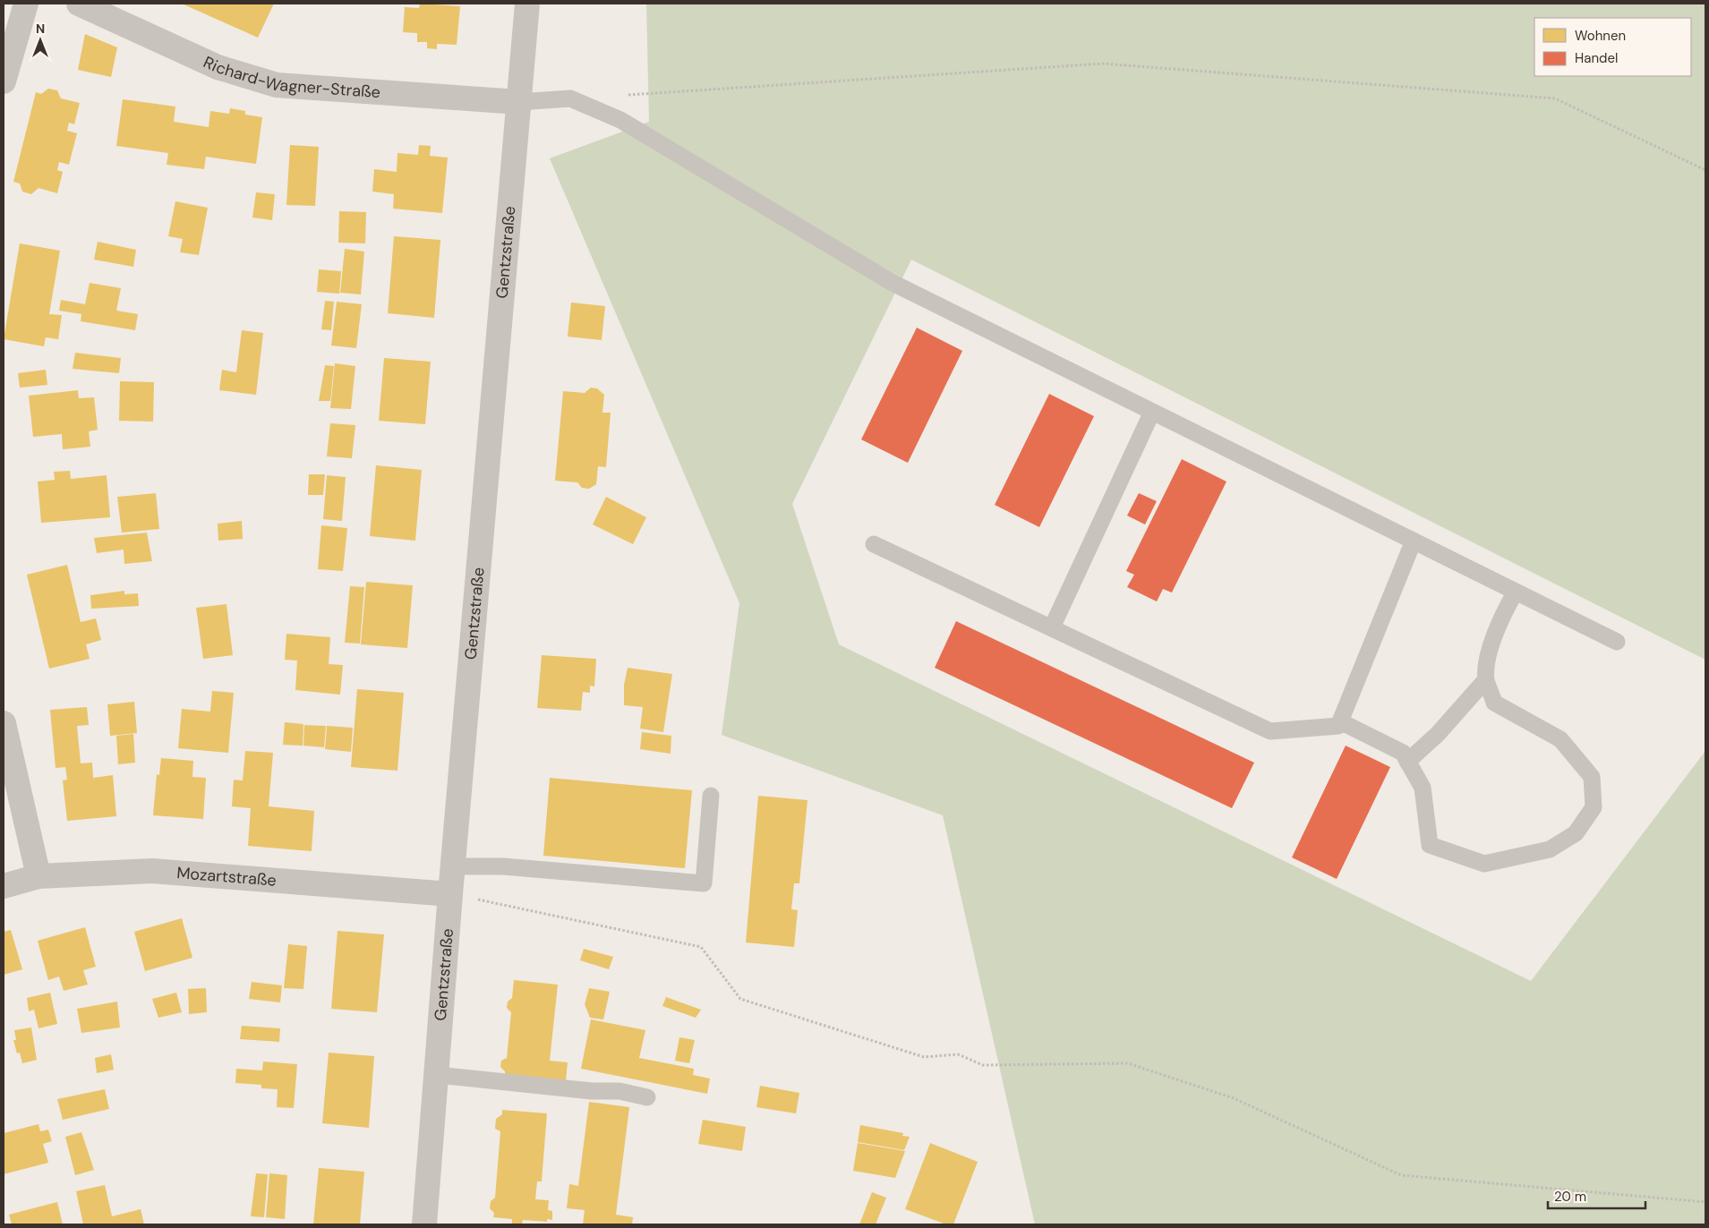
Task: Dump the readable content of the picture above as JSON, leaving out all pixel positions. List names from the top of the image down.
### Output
{
  "streets": {
    "street": ["Richard-Wagner-Straße", "Gentzstraße", "Mozartstraße"]
  },
  "crossings": [
    ["Richard-Wagner-Straße", "Gentzstraße"],
    ["Gentzstraße", "Mozartstraße"]
  ],
  "legend": ["Wohnen", "Handel"],
  "scale_bar": "20 m",
  "north": "top"
}
